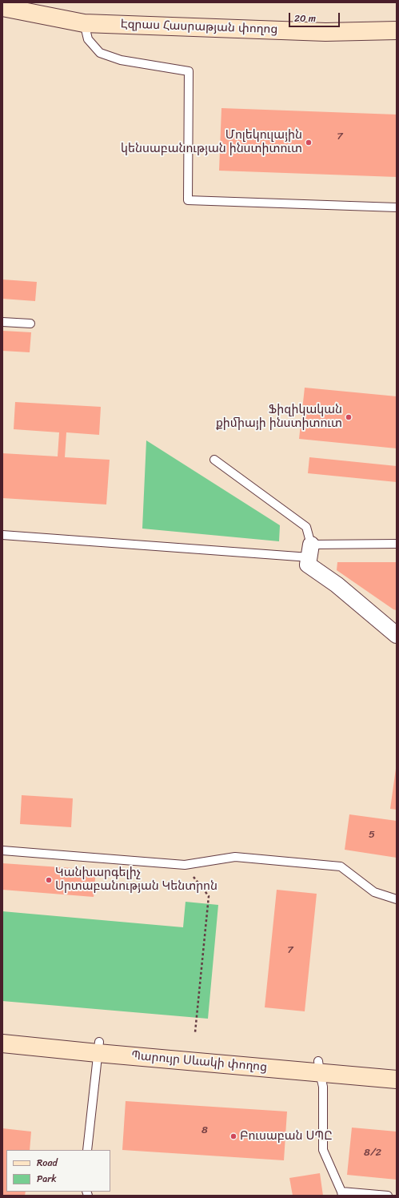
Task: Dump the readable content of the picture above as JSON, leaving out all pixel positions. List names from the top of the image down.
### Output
{
  "streets": {
    "street": ["Էզրաս Հասրաթյան փողոց", "Պարույր Սևակի փողոց"]
  },
  "places": [
    "Մոլեկուլային կենսաբանության ինստիտուտ",
    "Ֆիզիկական քիմիայի ինստիտուտ",
    "Կանխարգելիչ Սրտաբանության Կենտրոն",
    "Բուսաբան ՍՊԸ"
  ],
  "house_numbers": [
    "7",
    "5",
    "7",
    "8",
    "8/2"
  ],
  "legend": ["Road", "Park"],
  "scale_bar": "20 m"
}
